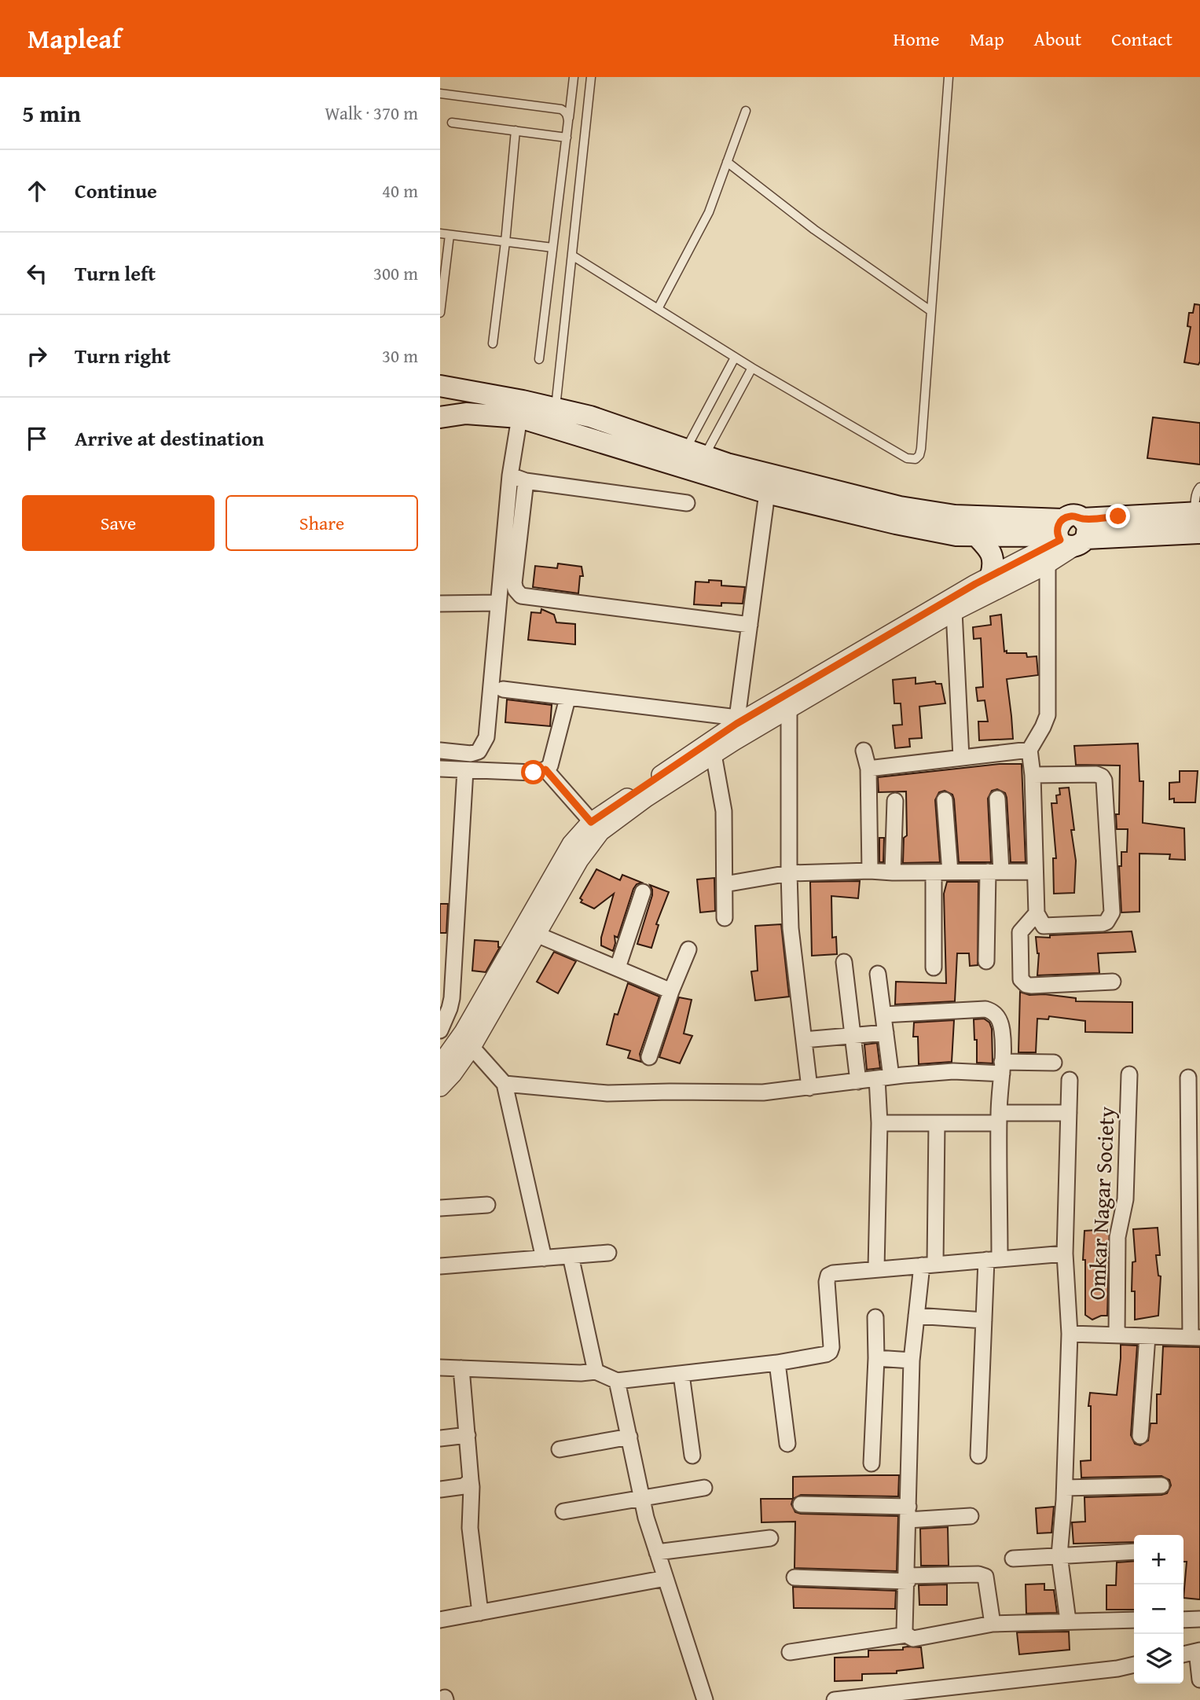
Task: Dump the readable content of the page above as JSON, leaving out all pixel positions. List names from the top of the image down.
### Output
{
  "streets": {
    "street": ["Omkar Nagar Society"]
  },
  "page": {
    "header": "Mapleaf",
    "nav": [
      "Home",
      "Map",
      "About",
      "Contact"
    ],
    "heading": ["5 min", "Walk · 370 m"],
    "list": [
      ["Continue", "40 m"],
      ["Turn left", "300 m"],
      ["Turn right", "30 m"],
      "Arrive at destination"
    ],
    "buttons": ["Save", "Share"],
    "map_buttons": ["+", "−"]
  }
}
